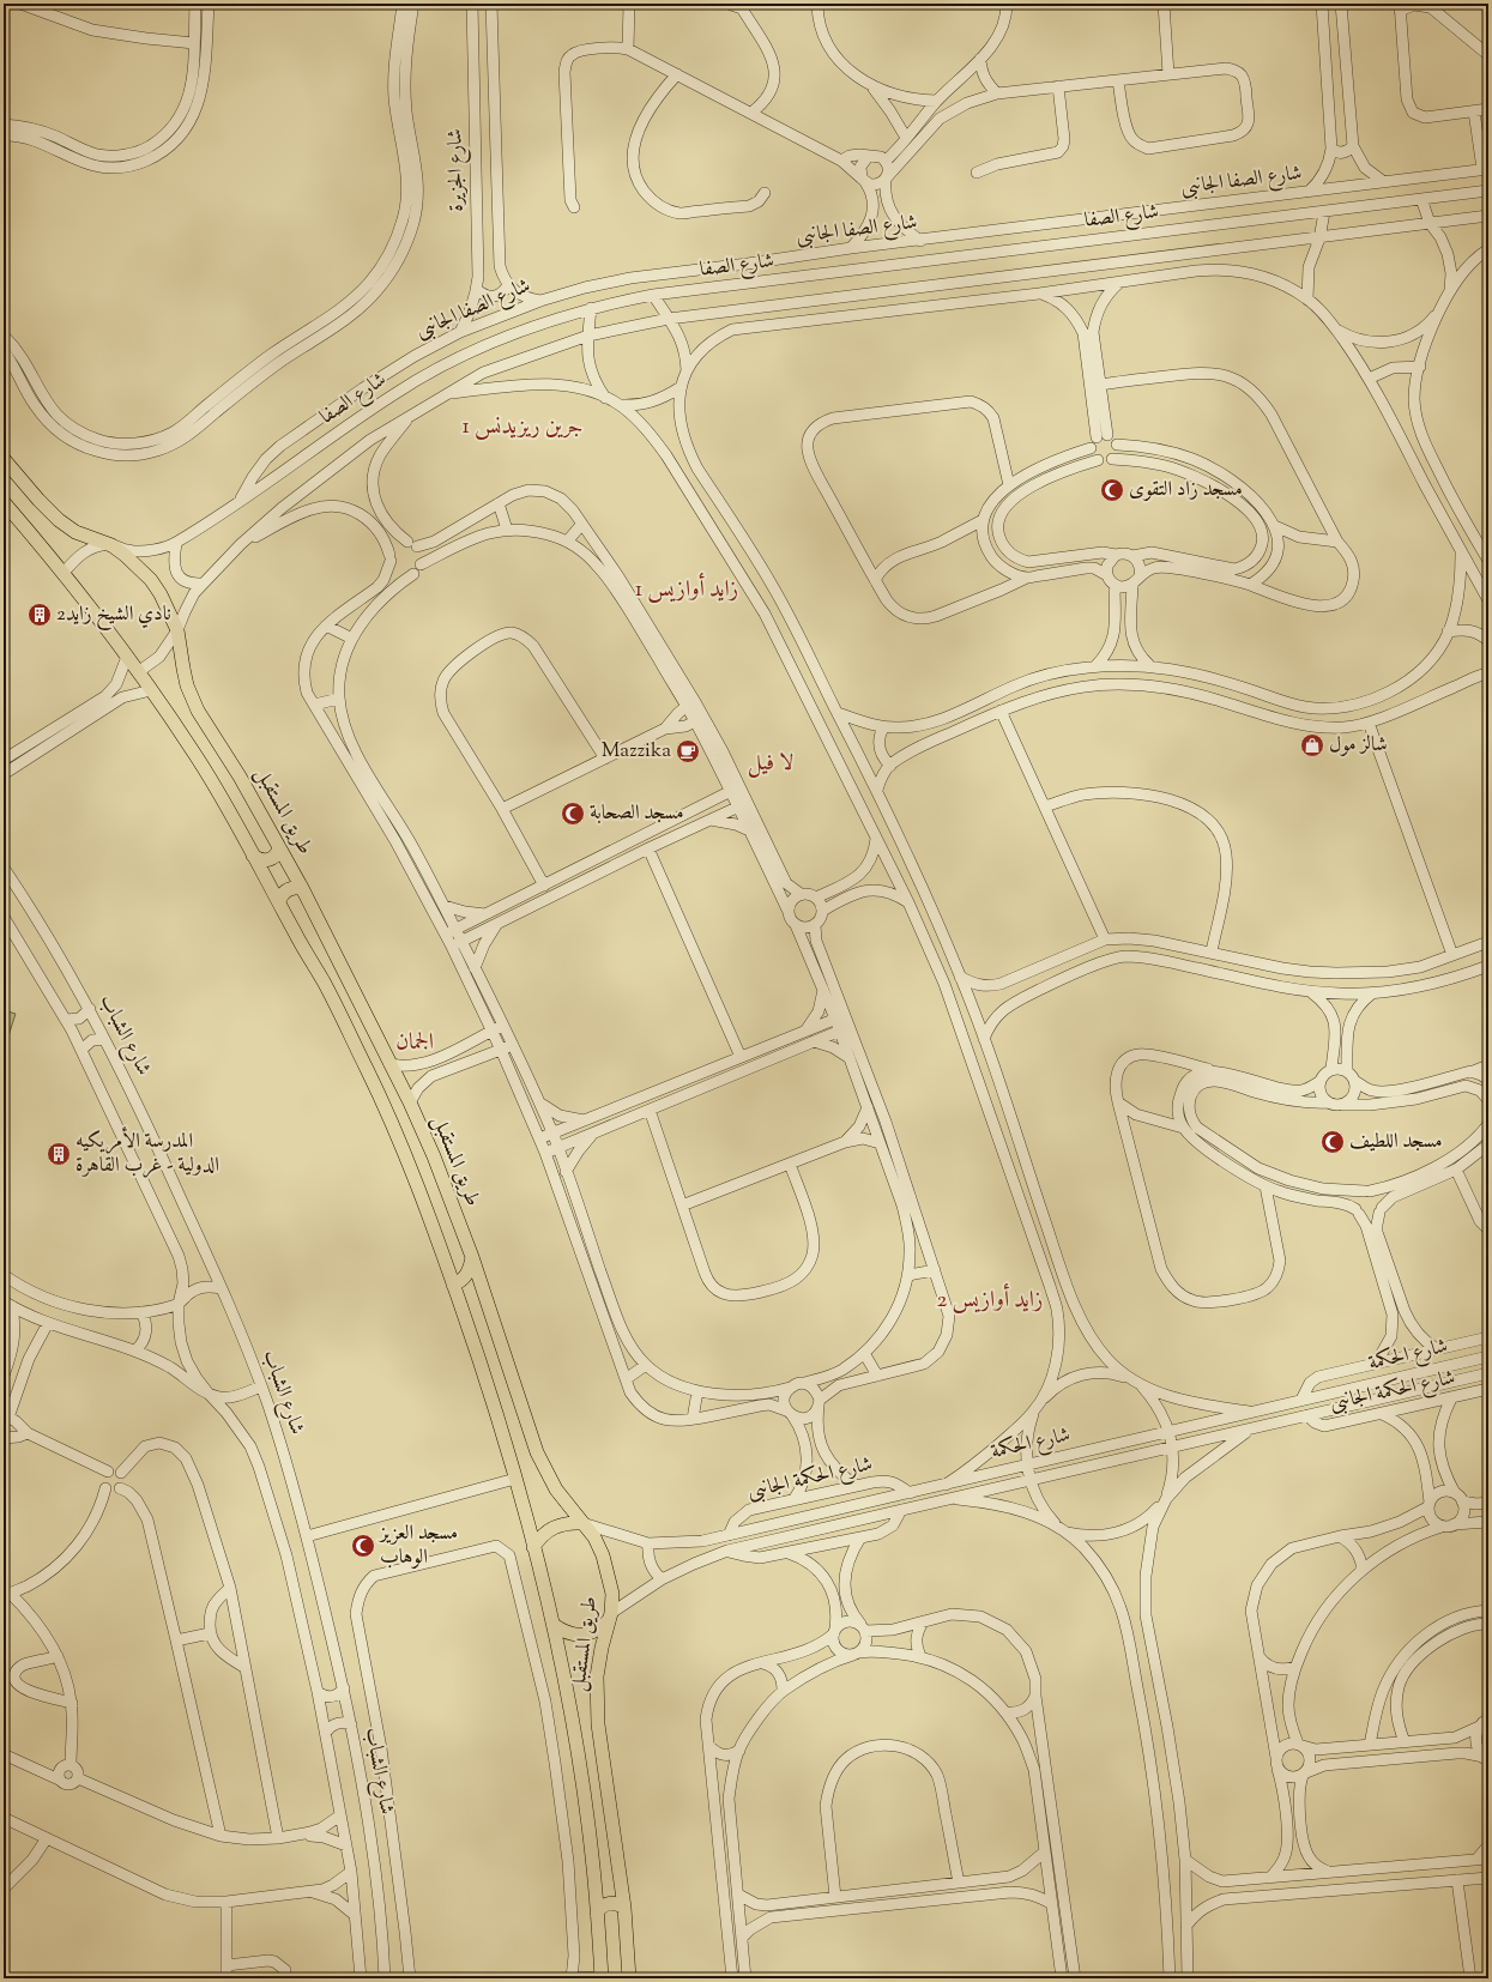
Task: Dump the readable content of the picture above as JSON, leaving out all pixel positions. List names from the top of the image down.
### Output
{
  "streets": {
    "main road": ["طريق المستقبل"],
    "street": [
      "شارع الجزيرة",
      "شارع الصفا الجانبى",
      "شارع الصفا",
      "شارع الشباب",
      "شارع الحكمة",
      "شارع الحكمة الجانبى"
    ]
  },
  "crossings": [
    ["شارع الجزيرة", "شارع الصفا الجانبى"],
    ["شارع الصفا الجانبى", "شارع الصفا"],
    ["شارع الصفا", "طريق المستقبل"],
    ["طريق المستقبل", "شارع الحكمة"],
    ["شارع الحكمة", "شارع الحكمة الجانبى"]
  ],
  "districts": [
    "جرين ريزيدنس 1",
    "زايد أوازيس 1",
    "لا فيل",
    "الجمان",
    "زايد أوازيس 2"
  ],
  "places": {
    "mosque": [
      "مسجد زاد التقوى",
      "مسجد الصحابة",
      "مسجد اللطيف",
      "مسجد العزيز الوهاب"
    ],
    "building": ["نادي الشيخ زايد2", "المدرسة الأمريكيه الدولية - غرب القاهرة"],
    "shop": ["شالز مول"],
    "cafe": ["Mazzika"]
  }
}
